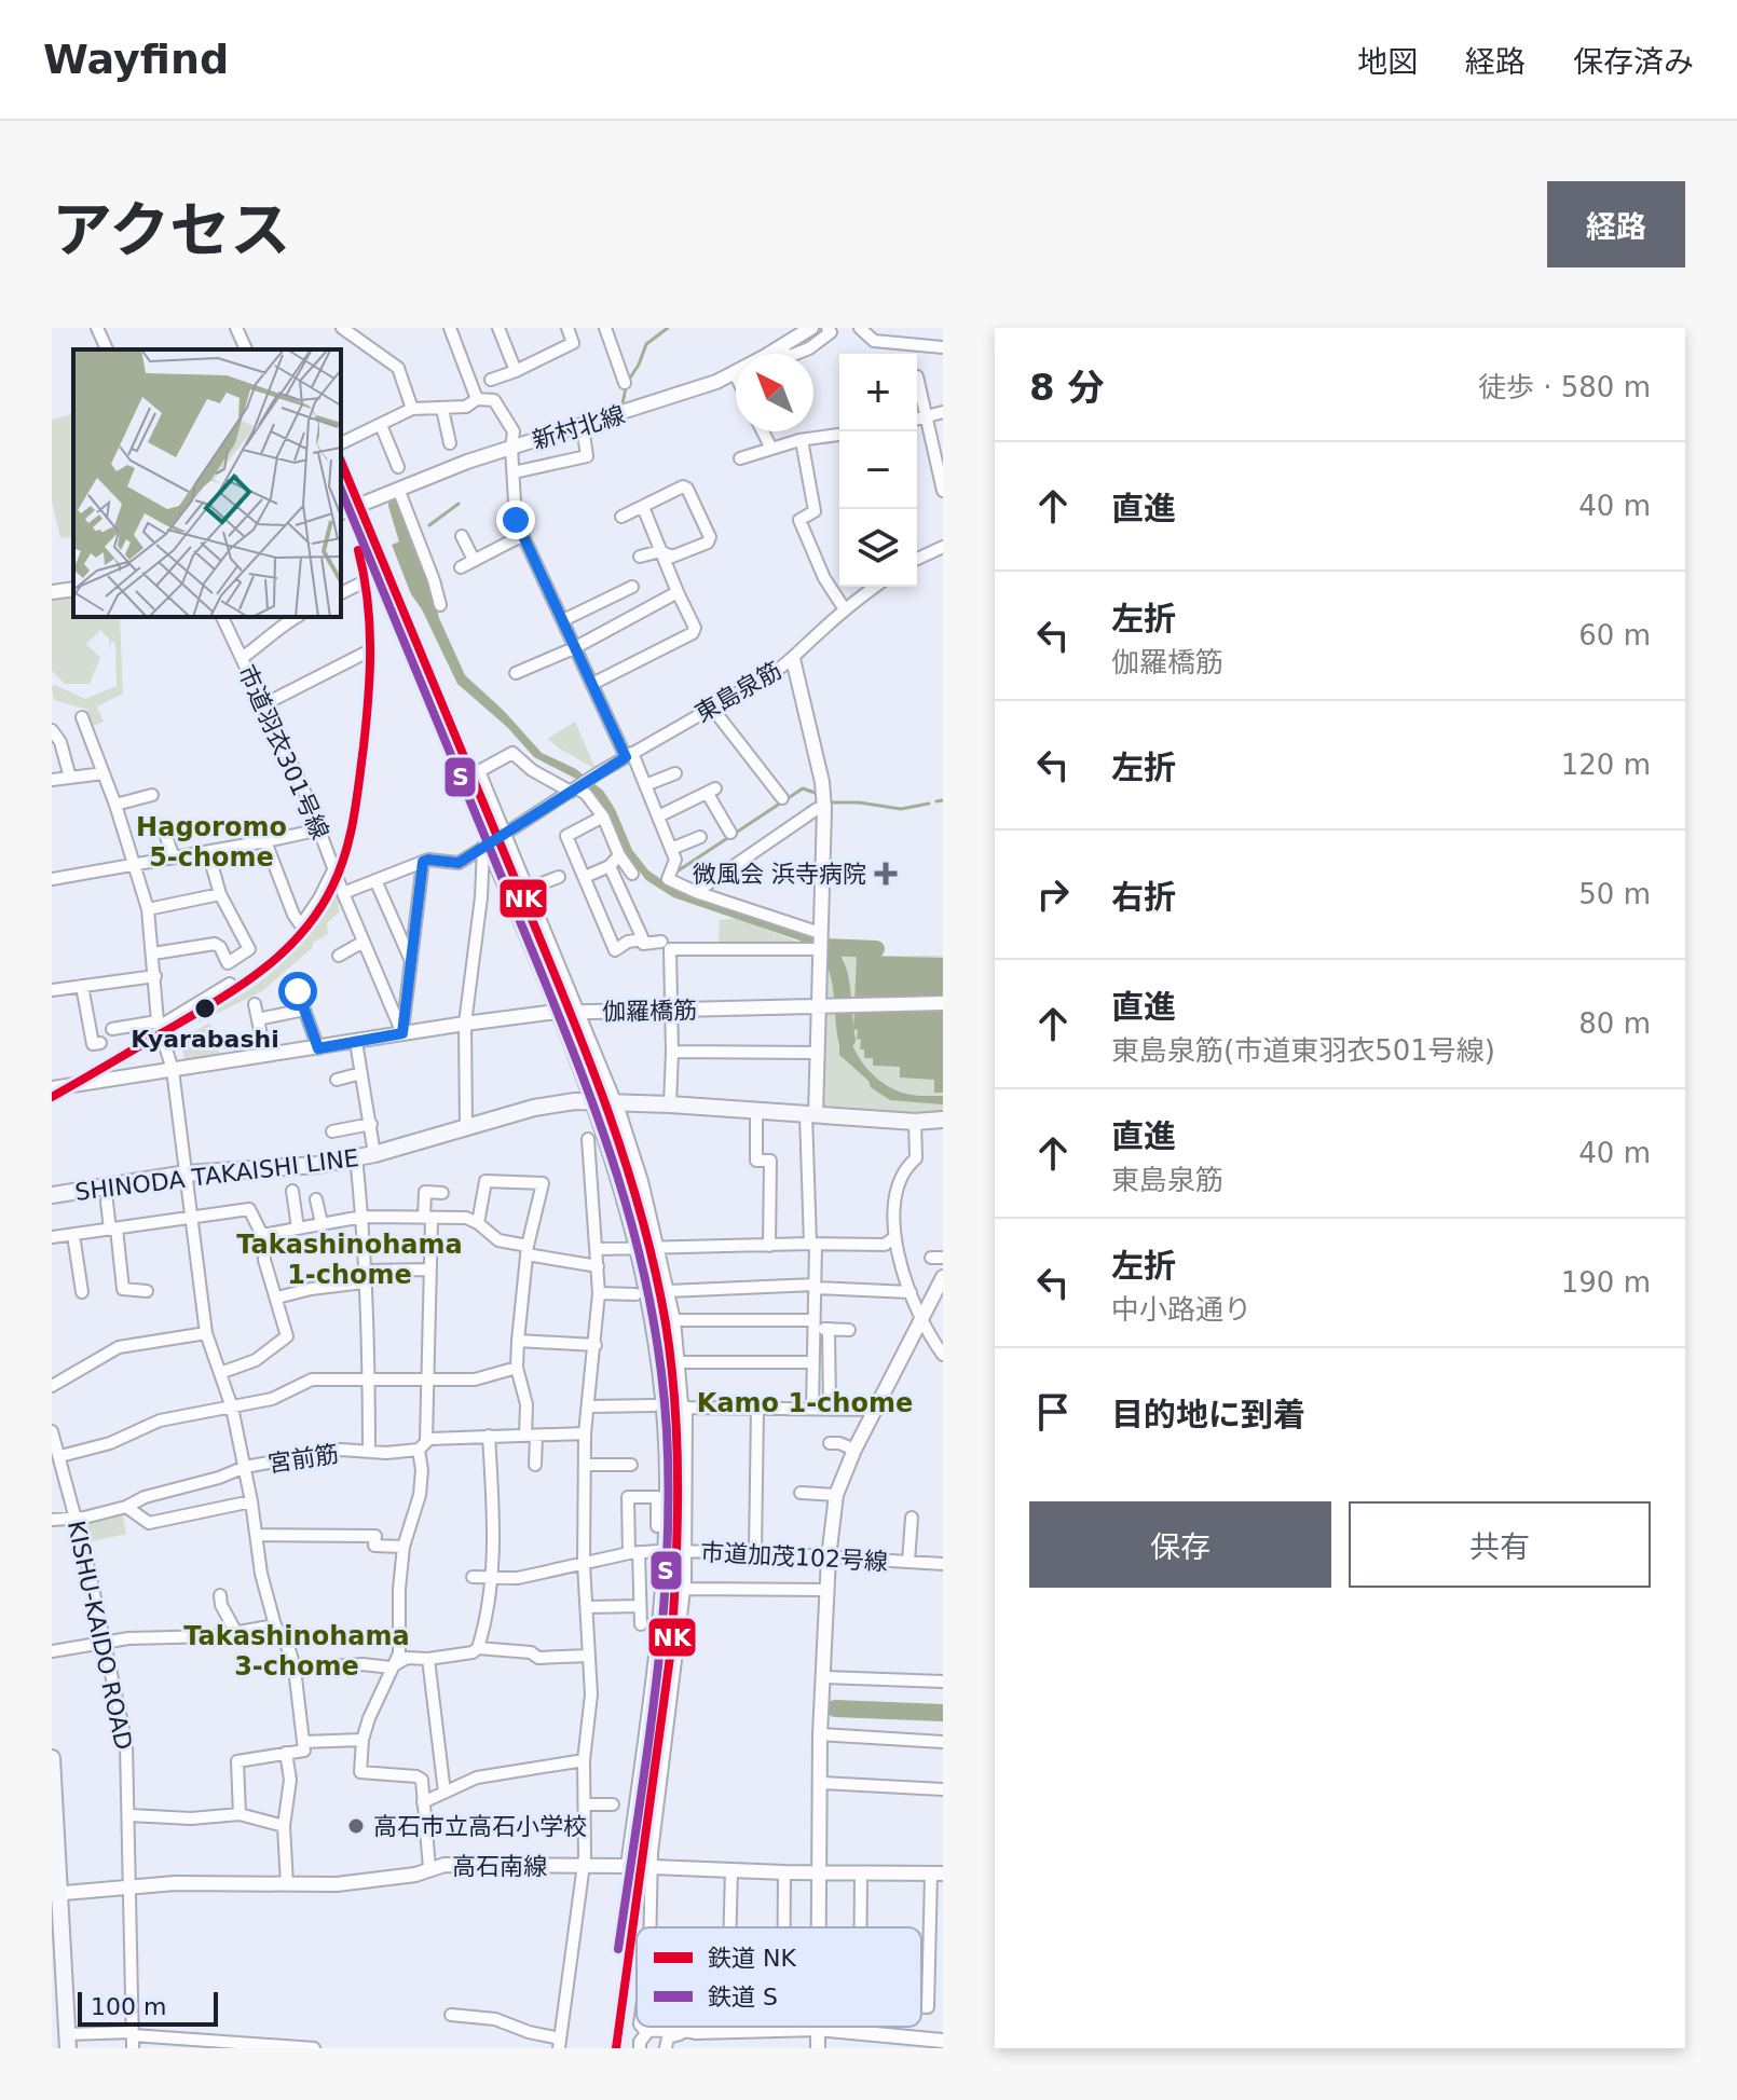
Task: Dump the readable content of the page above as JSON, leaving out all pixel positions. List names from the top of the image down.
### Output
{
  "streets": {
    "main road": ["SHINODA TAKAISHI LINE"],
    "street": [
      "新村北線",
      "東島泉筋",
      "市道羽衣301号線",
      "伽羅橋筋",
      "宮前筋",
      "市道加茂102号線",
      "KISHU-KAIDO ROAD",
      "高石南線"
    ]
  },
  "crossings": [
    ["市道羽衣301号線", "伽羅橋筋"],
    ["宮前筋", "KISHU-KAIDO ROAD"],
    ["KISHU-KAIDO ROAD", "高石南線"]
  ],
  "districts": [
    "Hagoromo 5-chome",
    "Takashinohama 1-chome",
    "Kamo 1-chome",
    "Takashinohama 3-chome"
  ],
  "places": {
    "health": ["微風会 浜寺病院"],
    "other": ["Kyarabashi", "高石市立高石小学校"]
  },
  "lines": ["rail line NK", "rail line S"],
  "legend": ["鉄道 NK", "鉄道 S"],
  "scale_bar": "100 m",
  "north": "top left",
  "page": {
    "header": "Wayfind",
    "nav": ["地図", "経路", "保存済み"],
    "title": "アクセス",
    "buttons": [
      "経路",
      ["保存", "共有"]
    ],
    "heading": ["8 分", "徒歩 · 580 m"],
    "map_buttons": ["+", "−"],
    "list": [
      ["直進", "40 m"],
      ["左折", "伽羅橋筋", "60 m"],
      ["左折", "120 m"],
      ["右折", "50 m"],
      ["直進", "東島泉筋(市道東羽衣501号線)", "80 m"],
      ["直進", "東島泉筋", "40 m"],
      ["左折", "中小路通り", "190 m"],
      "目的地に到着"
    ],
    "scale": "100 m"
  }
}
